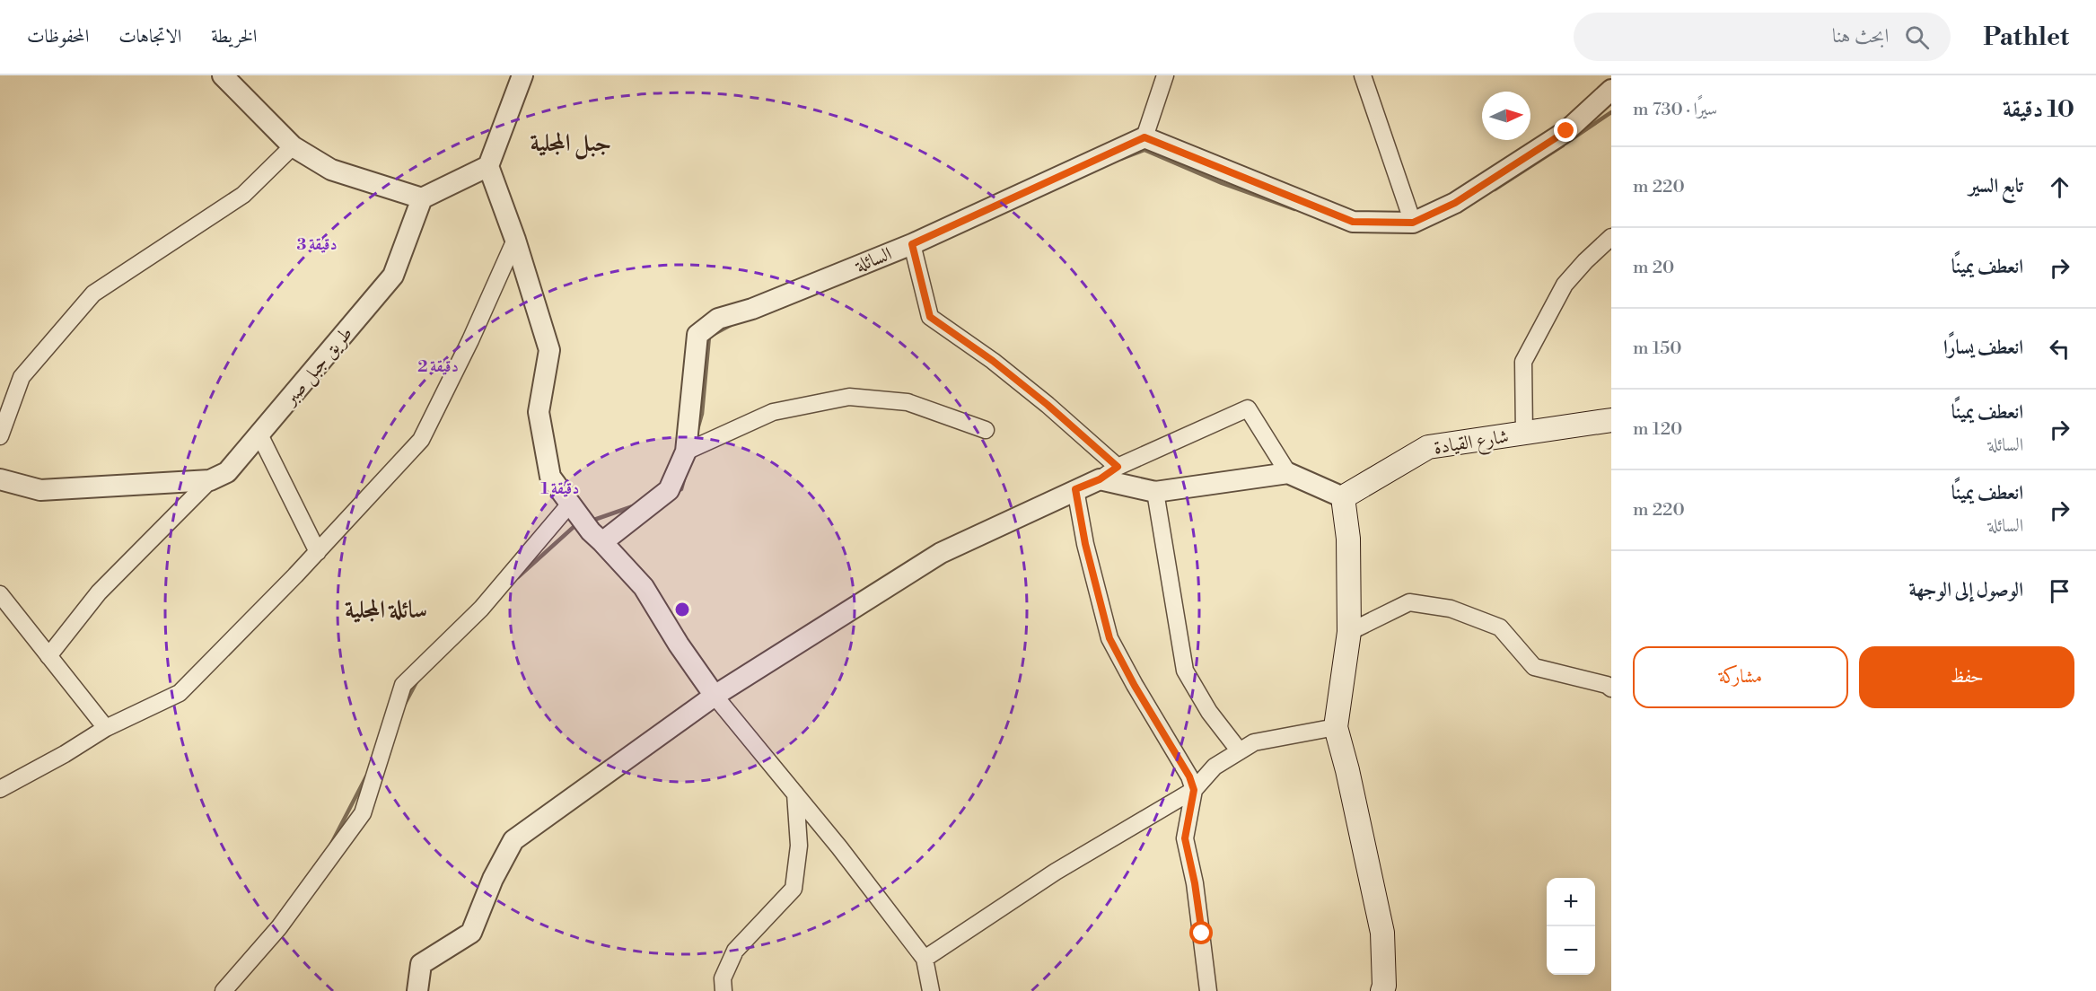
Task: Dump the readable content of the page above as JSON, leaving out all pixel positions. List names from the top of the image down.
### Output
{
  "streets": {
    "main road": ["شارع القيادة"],
    "street": ["السائلة", "طريق جبل صبر"]
  },
  "districts": ["جبل المجلية", "سائلة المجلية"],
  "north": "right",
  "page": {
    "header": "Pathlet",
    "search": "ابحث هنا",
    "nav": ["الخريطة", "الاتجاهات", "المحفوظات"],
    "heading": ["10 دقيقة", "سيرًا · 730 m"],
    "list": [
      ["تابع السير", "220 m"],
      ["انعطف يمينًا", "20 m"],
      ["انعطف يسارًا", "150 m"],
      ["انعطف يمينًا", "السائلة", "120 m"],
      ["انعطف يمينًا", "السائلة", "220 m"],
      "الوصول إلى الوجهة"
    ],
    "buttons": ["حفظ", "مشاركة"],
    "map_buttons": ["+", "−"]
  },
  "rings": ["3 دقيقة", "2 دقيقة", "1 دقيقة"]
}
